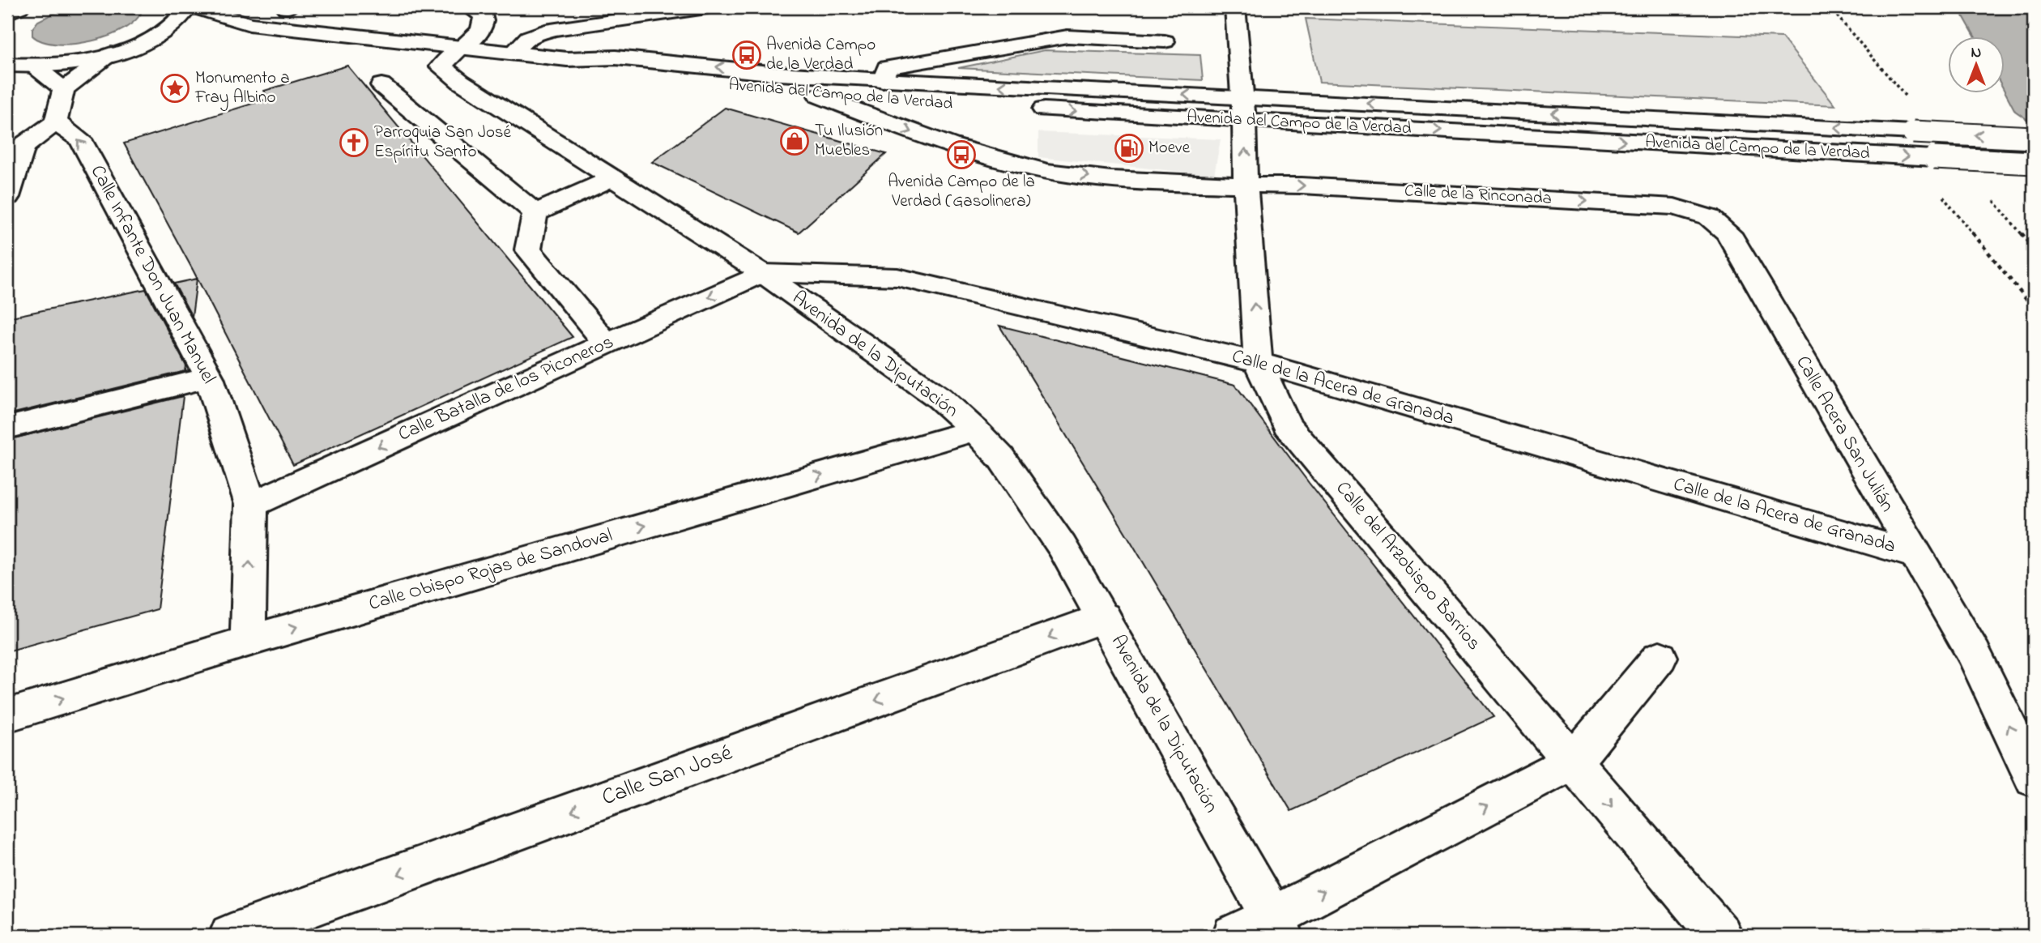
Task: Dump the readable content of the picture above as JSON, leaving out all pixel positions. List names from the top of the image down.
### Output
{
  "streets": {
    "street": [
      "Avenida del Campo de la Verdad",
      "Calle de la Rinconada",
      "Calle Infante Don Juan Manuel",
      "Avenida de la Diputación",
      "Calle de la Acera de Granada",
      "Calle Batalla de los Piconeros",
      "Calle Acera San Julián",
      "Calle del Arzobispo Barrios",
      "Calle Obispo Rojas de Sandoval",
      "Calle San José"
    ]
  },
  "crossings": [
    ["Avenida del Campo de la Verdad", "Calle de la Rinconada"],
    ["Avenida del Campo de la Verdad", "Avenida de la Diputación"],
    ["Calle de la Rinconada", "Calle Acera San Julián"],
    ["Calle Infante Don Juan Manuel", "Calle Batalla de los Piconeros"],
    ["Calle Infante Don Juan Manuel", "Calle Obispo Rojas de Sandoval"],
    ["Avenida de la Diputación", "Calle de la Acera de Granada"],
    ["Avenida de la Diputación", "Calle Batalla de los Piconeros"],
    ["Avenida de la Diputación", "Calle Obispo Rojas de Sandoval"],
    ["Avenida de la Diputación", "Calle San José"],
    ["Calle de la Acera de Granada", "Calle Batalla de los Piconeros"],
    ["Calle de la Acera de Granada", "Calle Acera San Julián"],
    ["Calle de la Acera de Granada", "Calle del Arzobispo Barrios"]
  ],
  "one_way": [
    "Calle de la Rinconada",
    "Calle Infante Don Juan Manuel",
    "Calle Batalla de los Piconeros",
    "Calle Acera San Julián",
    "Calle Obispo Rojas de Sandoval",
    "Calle San José"
  ],
  "places": {
    "bus stop": ["Avenida Campo de la Verdad", "Avenida Campo de la Verdad (Gasolinera)"],
    "place": ["Monumento a Fray Albino"],
    "shop": ["Tu Ilusión Muebles"],
    "church": ["Parroquia San José Espíritu Santo"],
    "fuel station": ["Moeve"]
  },
  "north": "top"
}
